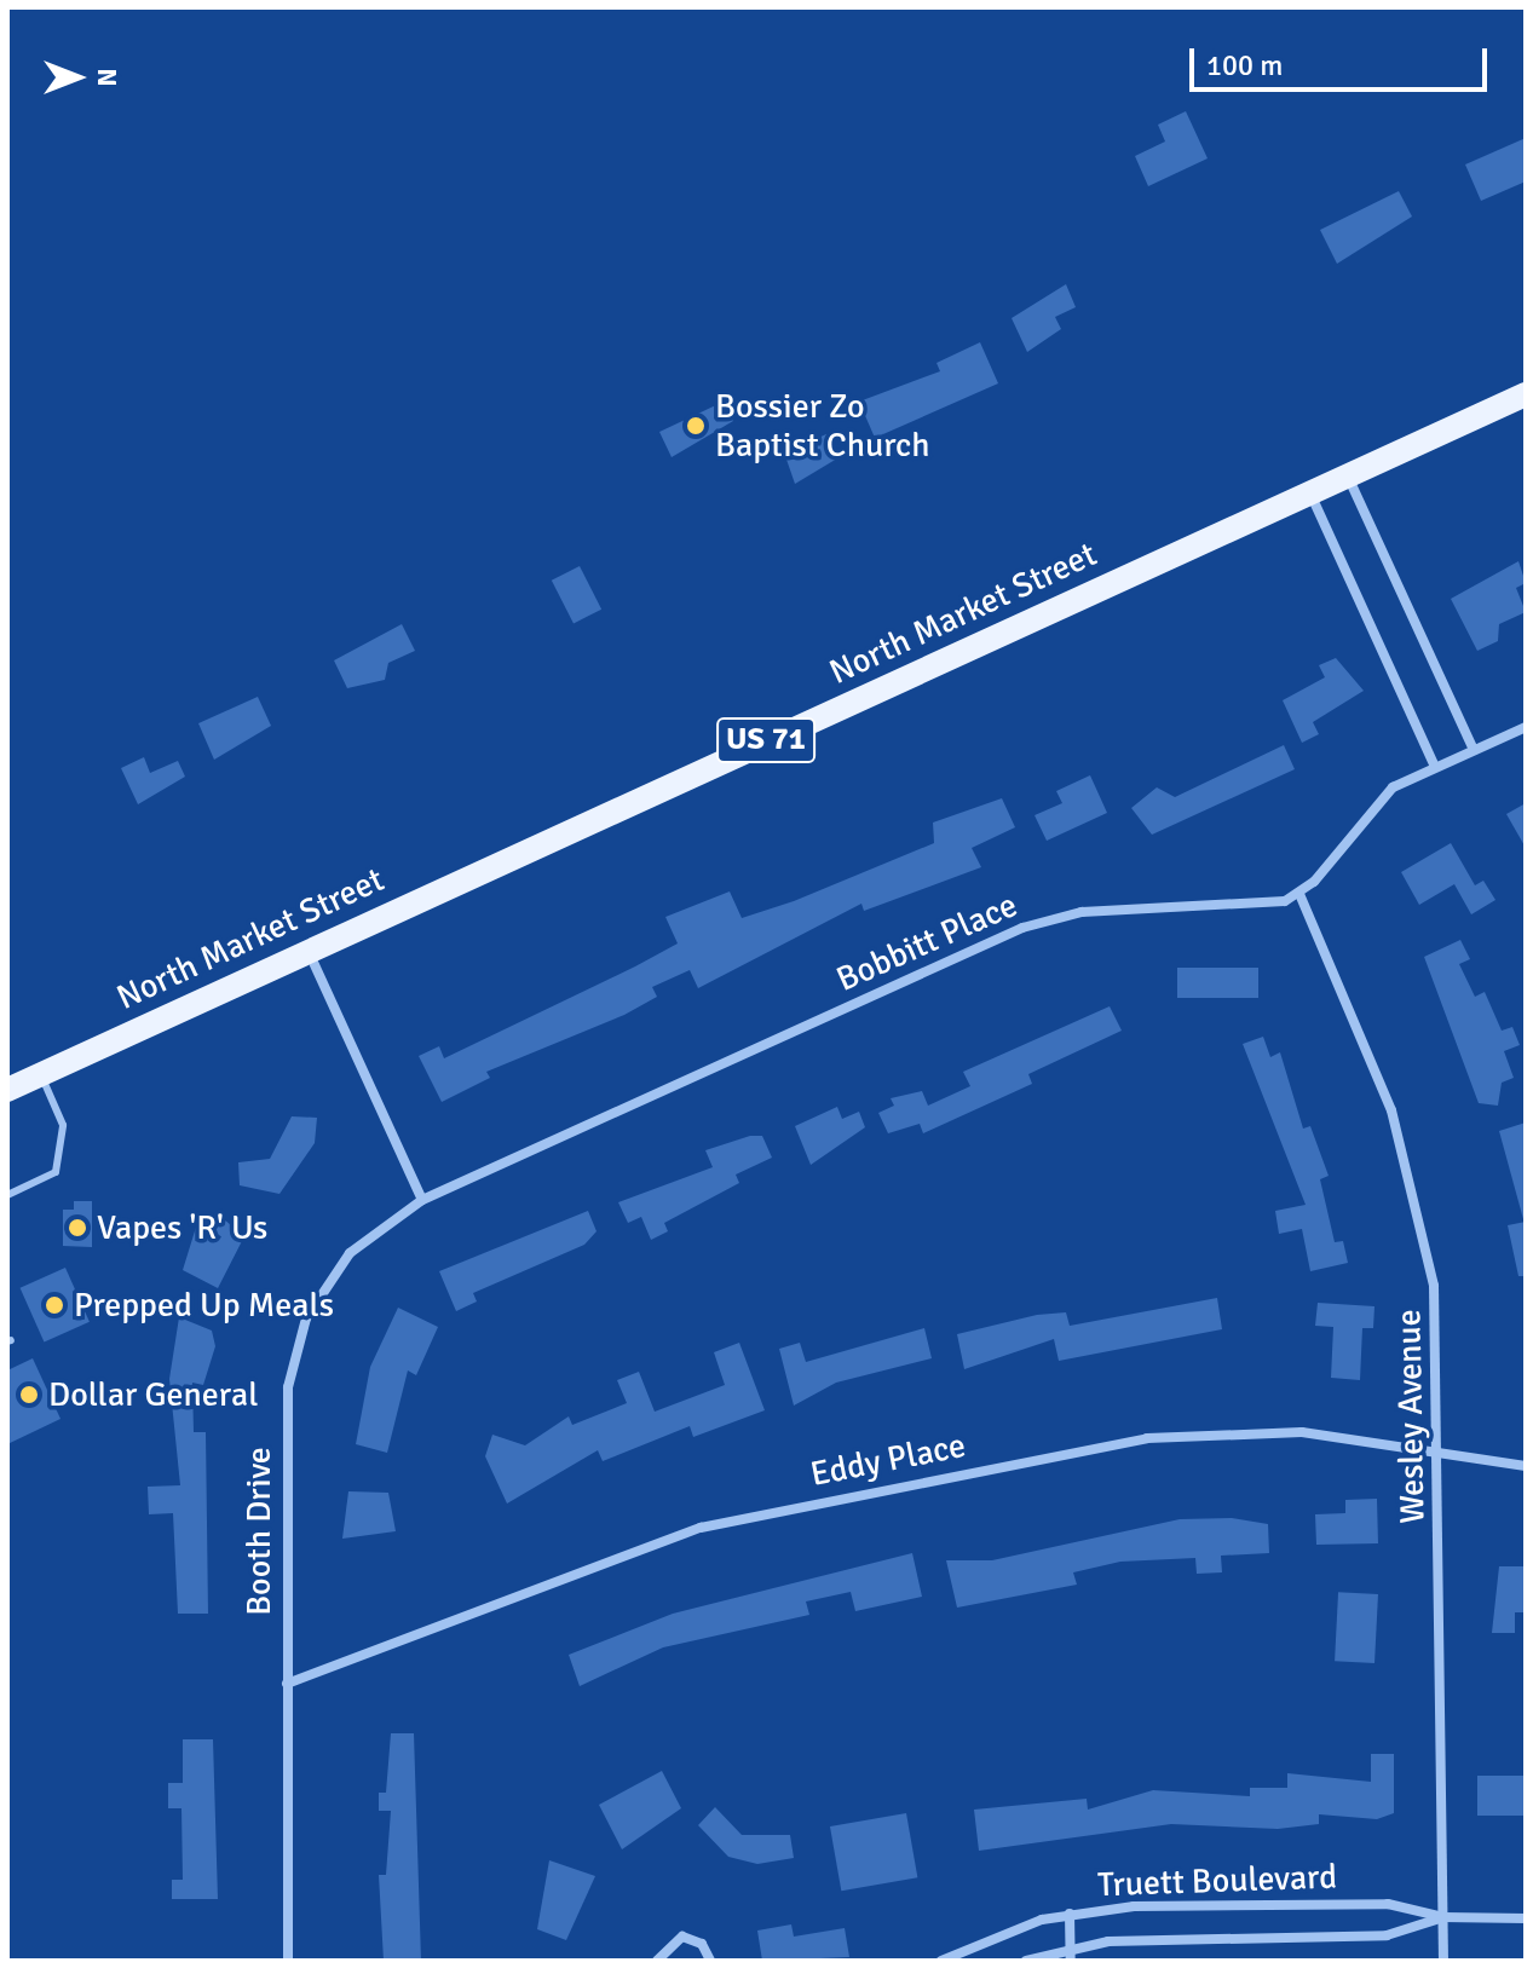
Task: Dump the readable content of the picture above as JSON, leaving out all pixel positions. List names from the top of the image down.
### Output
{
  "streets": {
    "main road": ["North Market Street", "US 71"],
    "street": [
      "Bobbitt Place",
      "Wesley Avenue",
      "Eddy Place",
      "Booth Drive",
      "Truett Boulevard"
    ]
  },
  "crossings": [
    ["Bobbitt Place", "Wesley Avenue"],
    ["Bobbitt Place", "Booth Drive"],
    ["Wesley Avenue", "Eddy Place"],
    ["Wesley Avenue", "Truett Boulevard"],
    ["Eddy Place", "Booth Drive"]
  ],
  "places": [
    "Bossier Zo Baptist Church",
    "Vapes 'R' Us",
    "Prepped Up Meals",
    "Dollar General"
  ],
  "scale_bar": "100 m",
  "north": "right"
}
